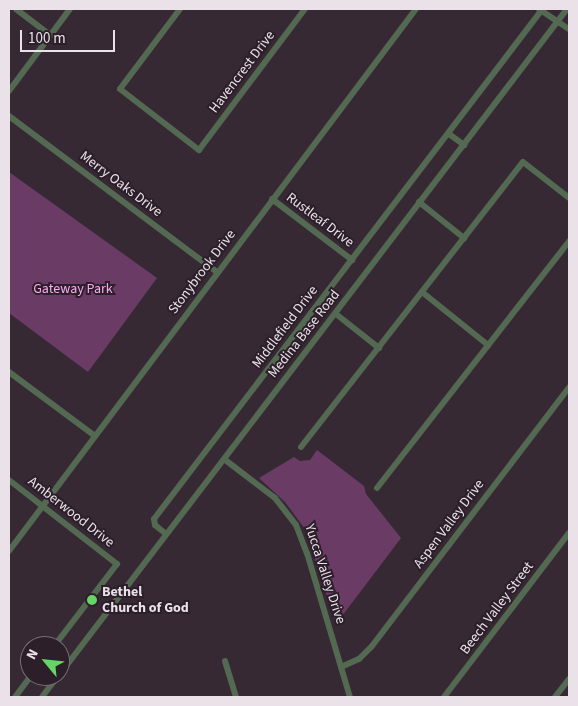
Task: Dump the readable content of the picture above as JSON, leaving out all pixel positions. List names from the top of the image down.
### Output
{
  "streets": {
    "street": [
      "Havencrest Drive",
      "Merry Oaks Drive",
      "Rustleaf Drive",
      "Stonybrook Drive",
      "Middlefield Drive",
      "Medina Base Road",
      "Amberwood Drive",
      "Aspen Valley Drive",
      "Yucca Valley Drive",
      "Beech Valley Street"
    ]
  },
  "crossings": [
    ["Merry Oaks Drive", "Stonybrook Drive"],
    ["Rustleaf Drive", "Stonybrook Drive"],
    ["Rustleaf Drive", "Middlefield Drive"],
    ["Stonybrook Drive", "Amberwood Drive"],
    ["Middlefield Drive", "Medina Base Road"],
    ["Medina Base Road", "Yucca Valley Drive"],
    ["Aspen Valley Drive", "Yucca Valley Drive"]
  ],
  "parks": ["Gateway Park"],
  "places": ["Bethel Church of God"],
  "scale_bar": "100 m",
  "north": "top left"
}
